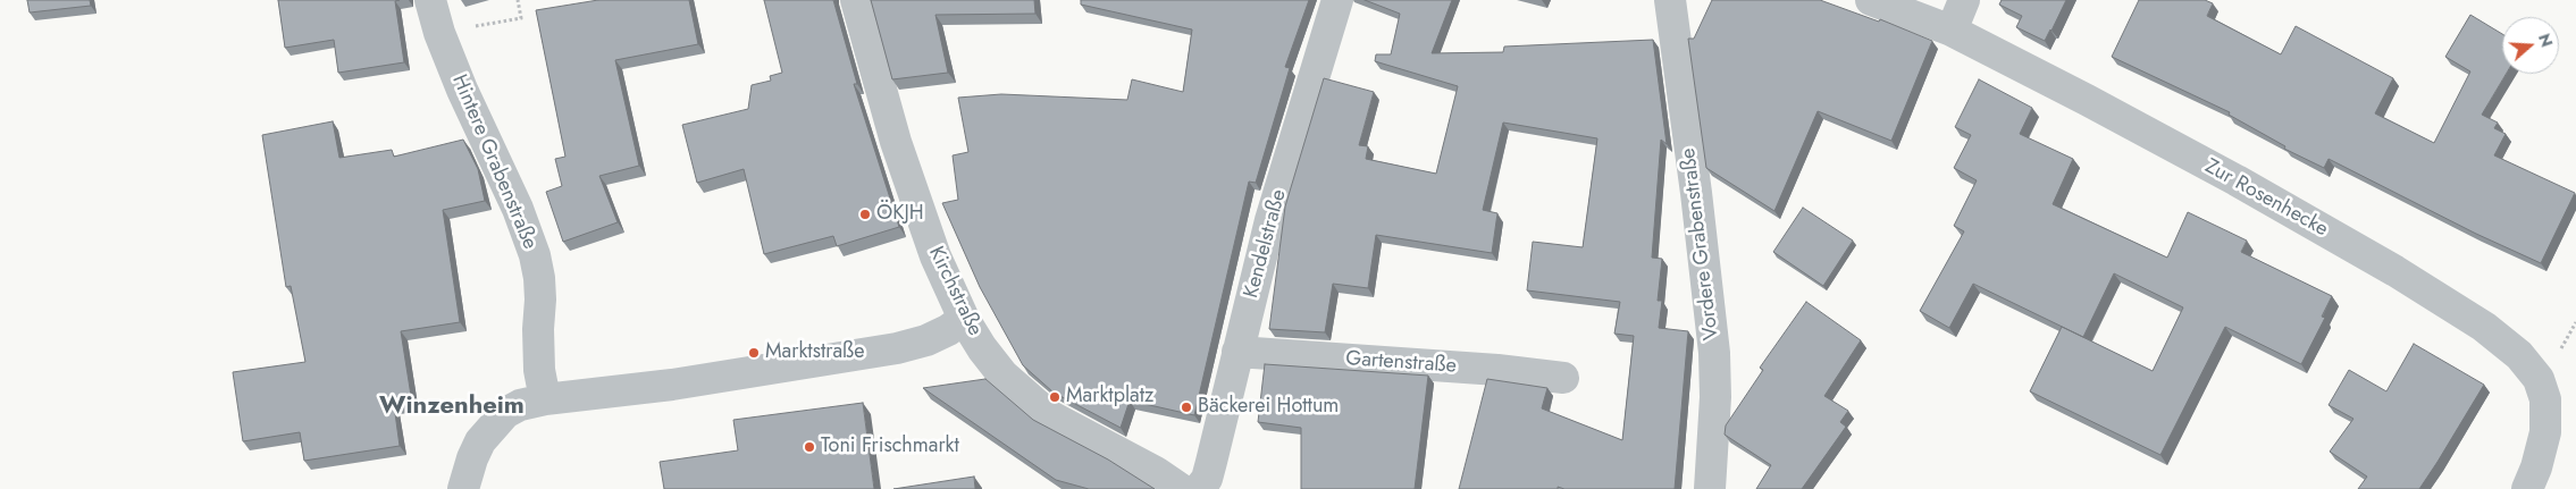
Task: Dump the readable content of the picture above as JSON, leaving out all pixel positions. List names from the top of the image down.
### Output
{
  "streets": {
    "street": [
      "Hintere Grabenstraße",
      "Zur Rosenhecke",
      "Kendelstraße",
      "Vordere Grabenstraße",
      "Kirchstraße",
      "Gartenstraße"
    ]
  },
  "crossings": [
    ["Kendelstraße", "Gartenstraße"]
  ],
  "districts": ["Winzenheim"],
  "places": [
    "ÖKJH",
    "Marktstraße",
    "Marktplatz",
    "Bäckerei Hottum",
    "Toni Frischmarkt"
  ],
  "north": "right"
}
